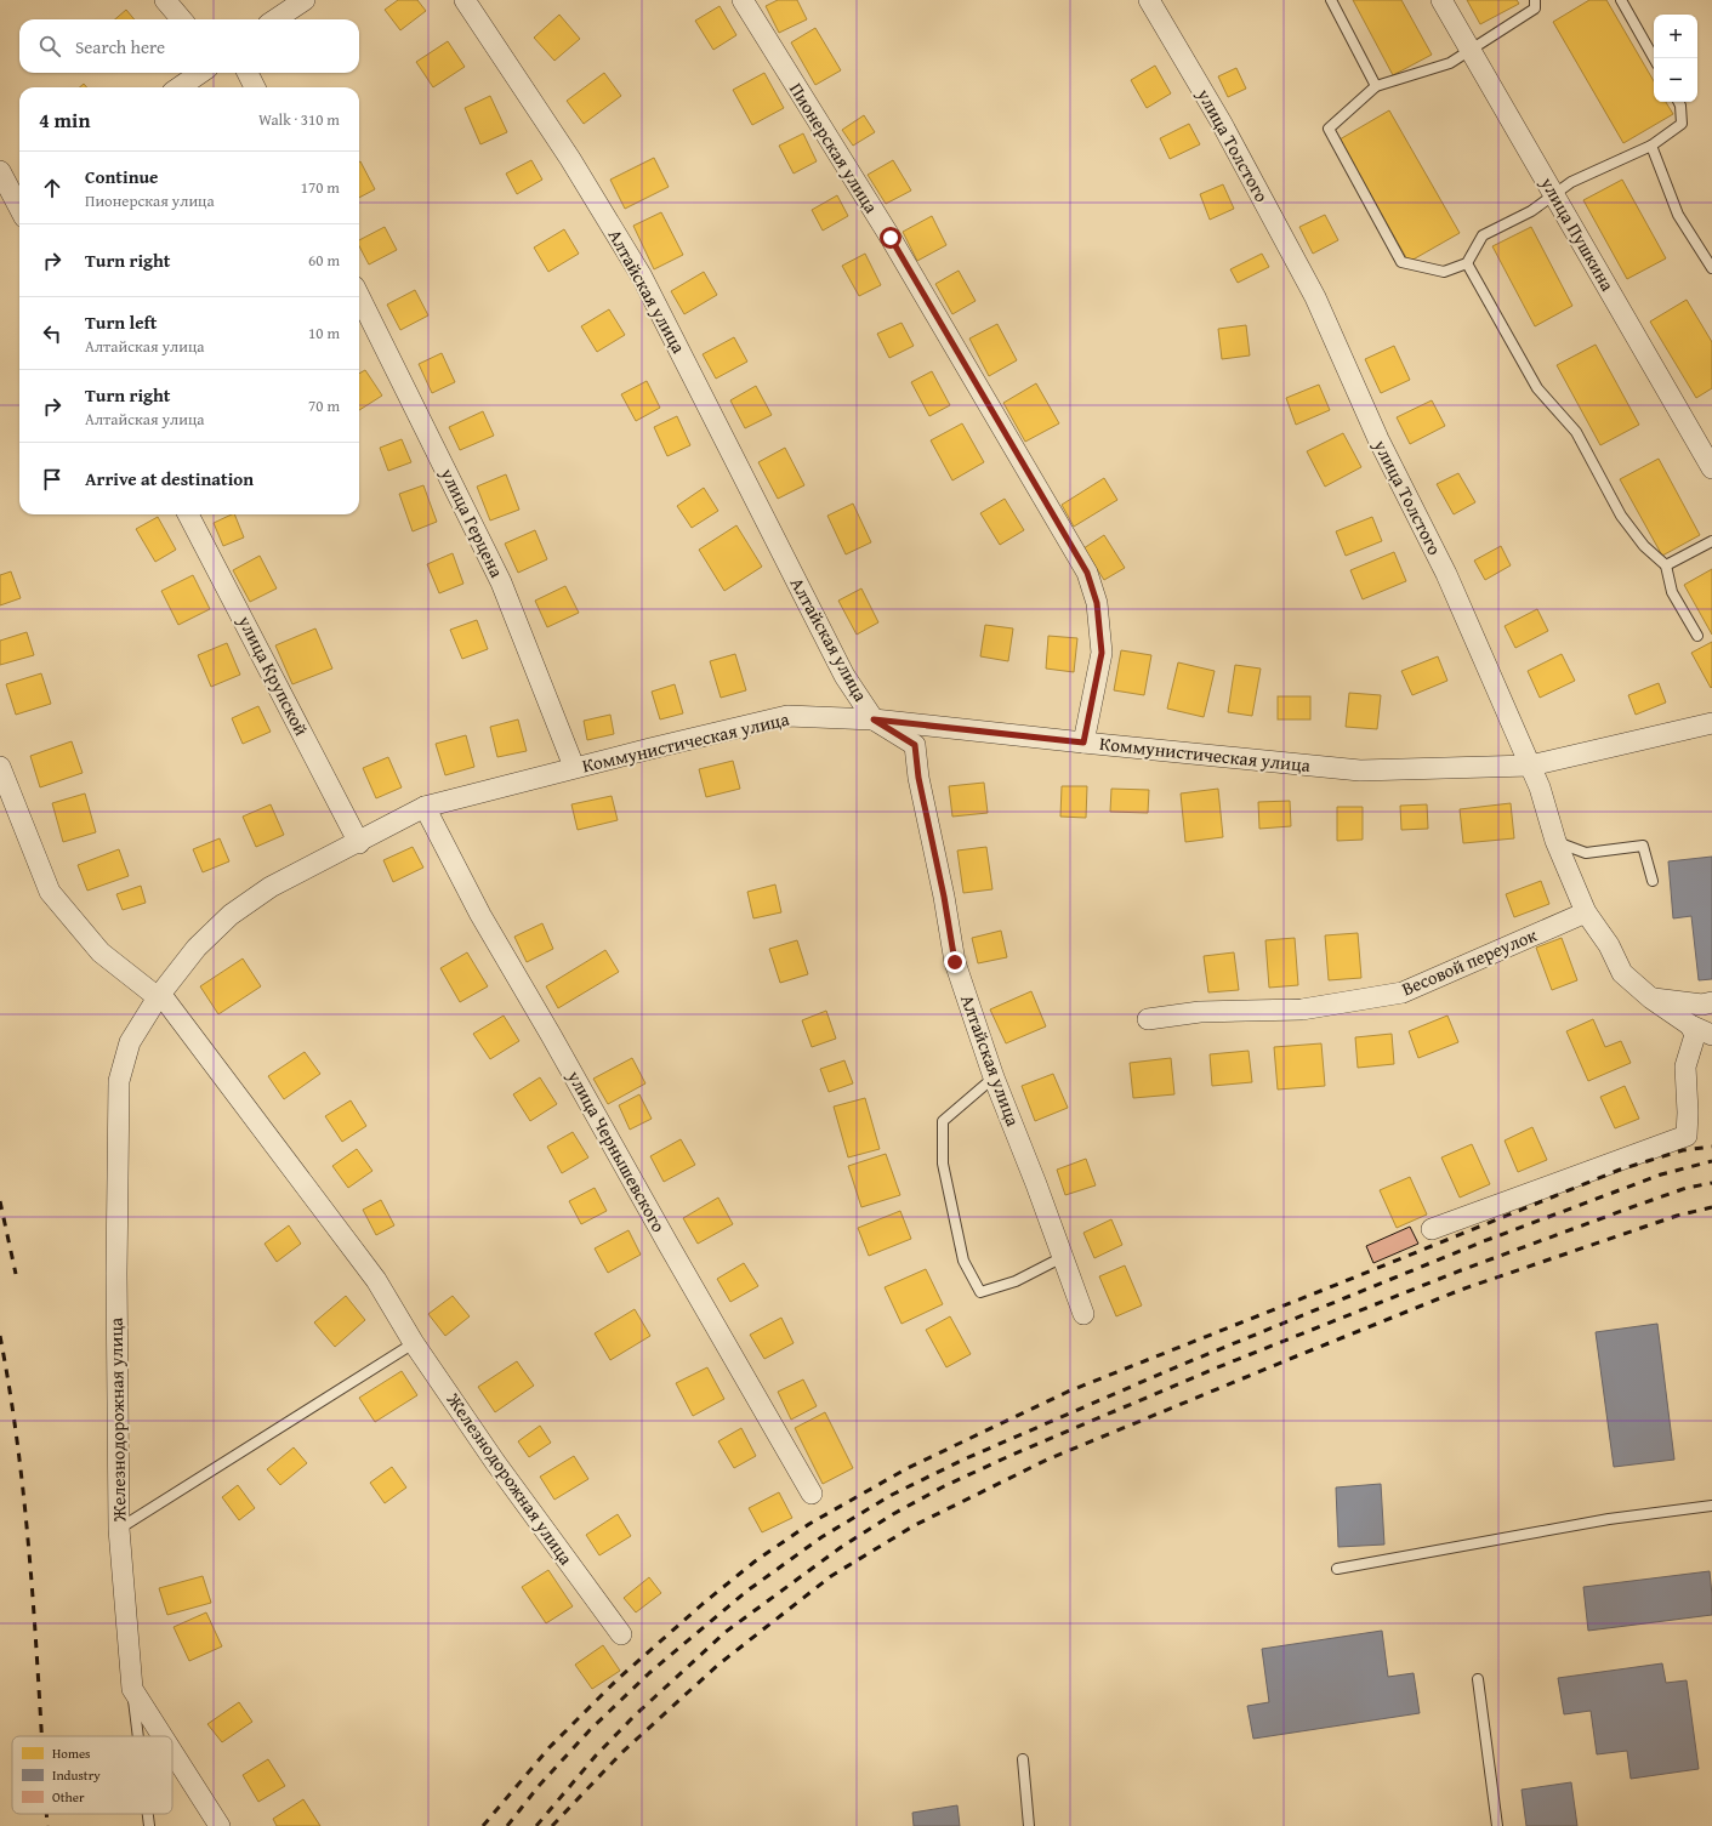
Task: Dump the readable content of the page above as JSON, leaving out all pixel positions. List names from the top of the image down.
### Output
{
  "streets": {
    "street": [
      "улица Толстого",
      "Пионерская улица",
      "улица Пушкина",
      "Алтайская улица",
      "улица Герцена",
      "улица Крупской",
      "Коммунистическая улица",
      "Весовой переулок",
      "улица Чернышевского",
      "Железнодорожная улица"
    ]
  },
  "crossings": [
    ["улица Толстого", "Коммунистическая улица"],
    ["улица Толстого", "Весовой переулок"],
    ["Пионерская улица", "Коммунистическая улица"],
    ["Алтайская улица", "Коммунистическая улица"],
    ["улица Герцена", "Коммунистическая улица"],
    ["улица Крупской", "Коммунистическая улица"],
    ["Коммунистическая улица", "улица Чернышевского"],
    ["Коммунистическая улица", "Железнодорожная улица"]
  ],
  "legend": ["Homes", "Industry", "Other"],
  "page": {
    "map_buttons": ["+", "−"],
    "search": "Search here",
    "heading": ["4 min", "Walk · 310 m"],
    "list": [
      ["Continue", "Пионерская улица", "170 m"],
      ["Turn right", "60 m"],
      ["Turn left", "Алтайская улица", "10 m"],
      ["Turn right", "Алтайская улица", "70 m"],
      "Arrive at destination"
    ]
  }
}
